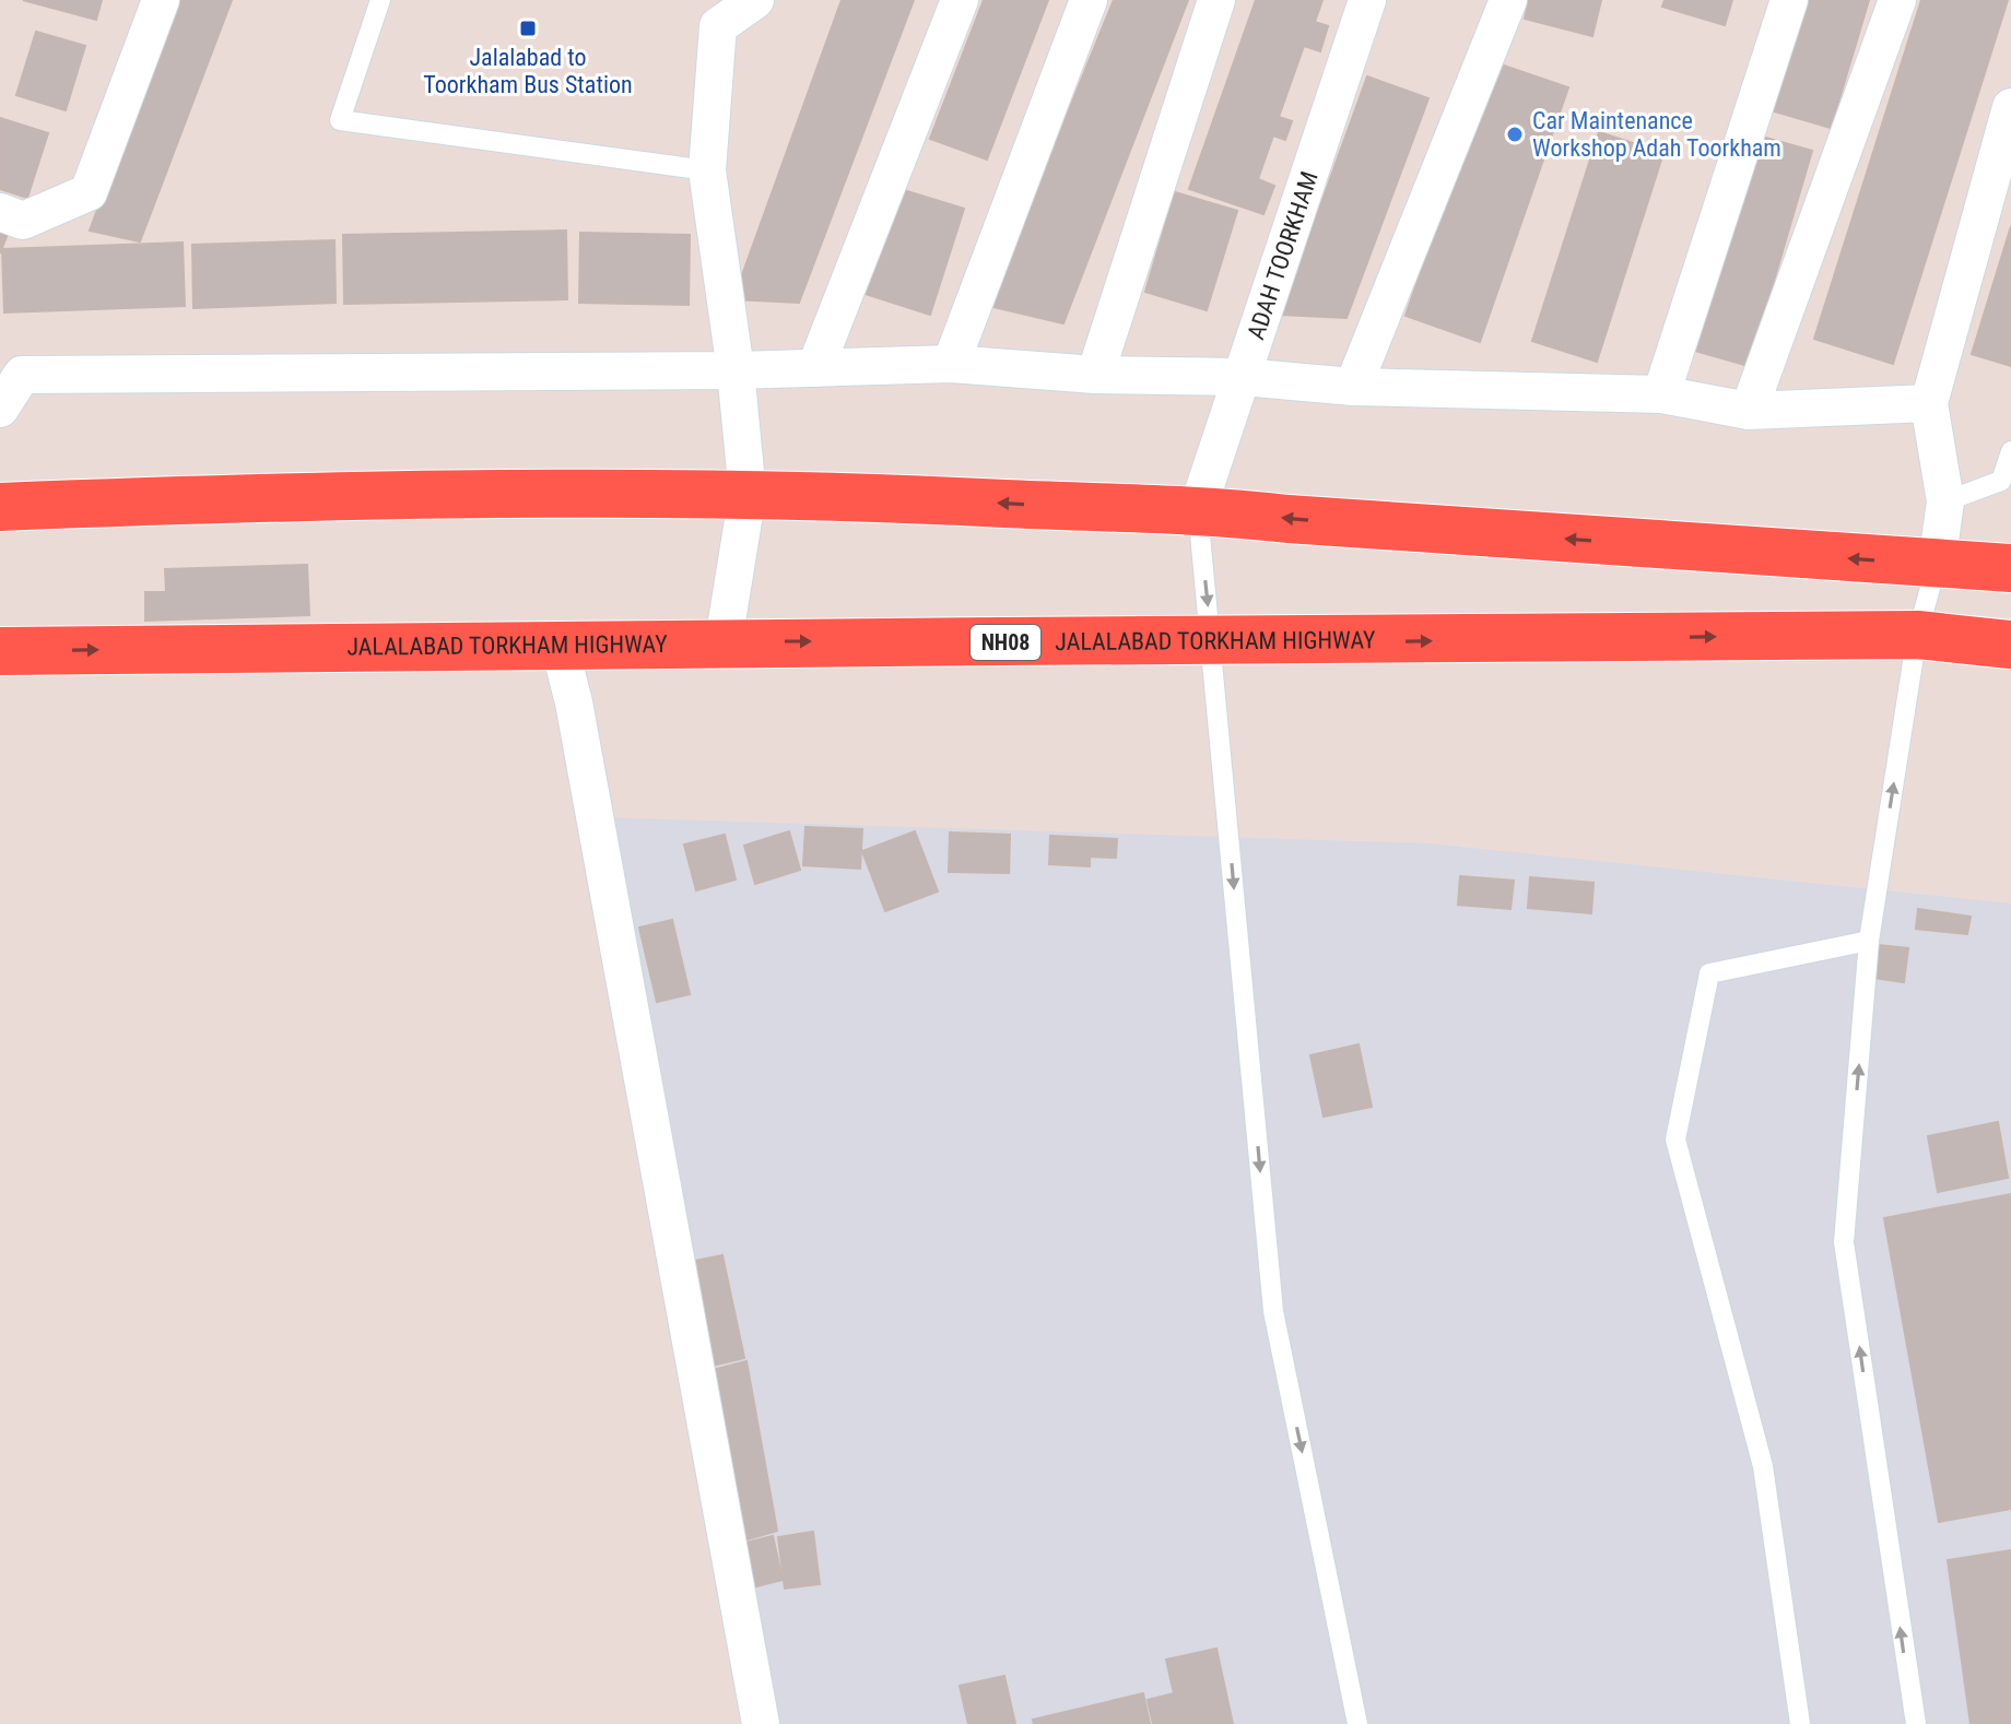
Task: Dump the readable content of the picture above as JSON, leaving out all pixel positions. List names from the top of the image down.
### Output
{
  "streets": {
    "highway": ["NH08", "JALALABAD TORKHAM HIGHWAY"],
    "street": ["ADAH TOORKHAM"]
  },
  "places": {
    "transit": ["Jalalabad to Toorkham Bus Station"],
    "other": ["Car Maintenance Workshop Adah Toorkham"]
  }
}
